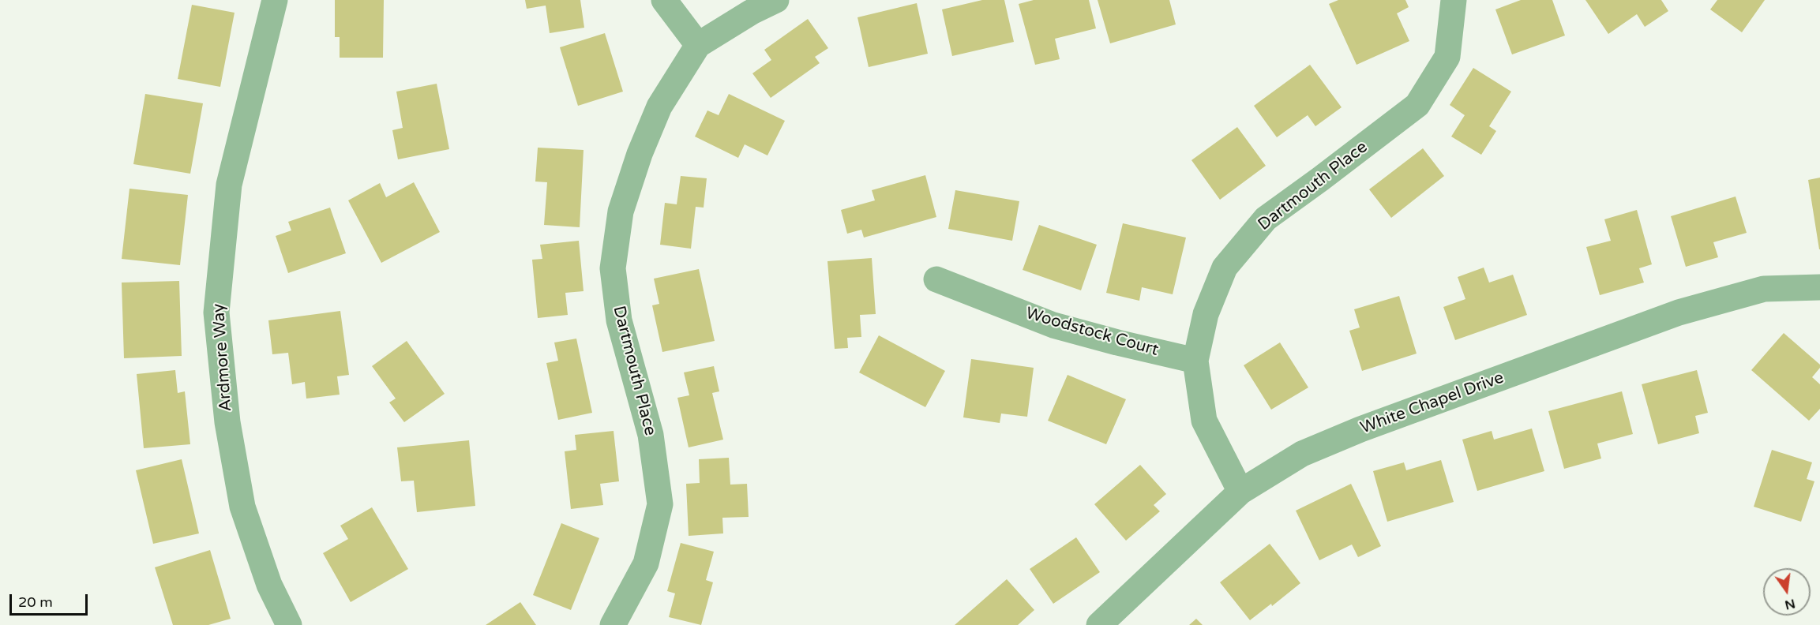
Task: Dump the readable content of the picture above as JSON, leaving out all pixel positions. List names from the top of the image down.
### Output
{
  "streets": {
    "street": [
      "Dartmouth Place",
      "Woodstock Court",
      "Ardmore Way",
      "White Chapel Drive"
    ]
  },
  "crossings": [
    ["Dartmouth Place", "Woodstock Court"],
    ["Dartmouth Place", "White Chapel Drive"]
  ],
  "scale_bar": "20 m",
  "north": "bottom"
}
